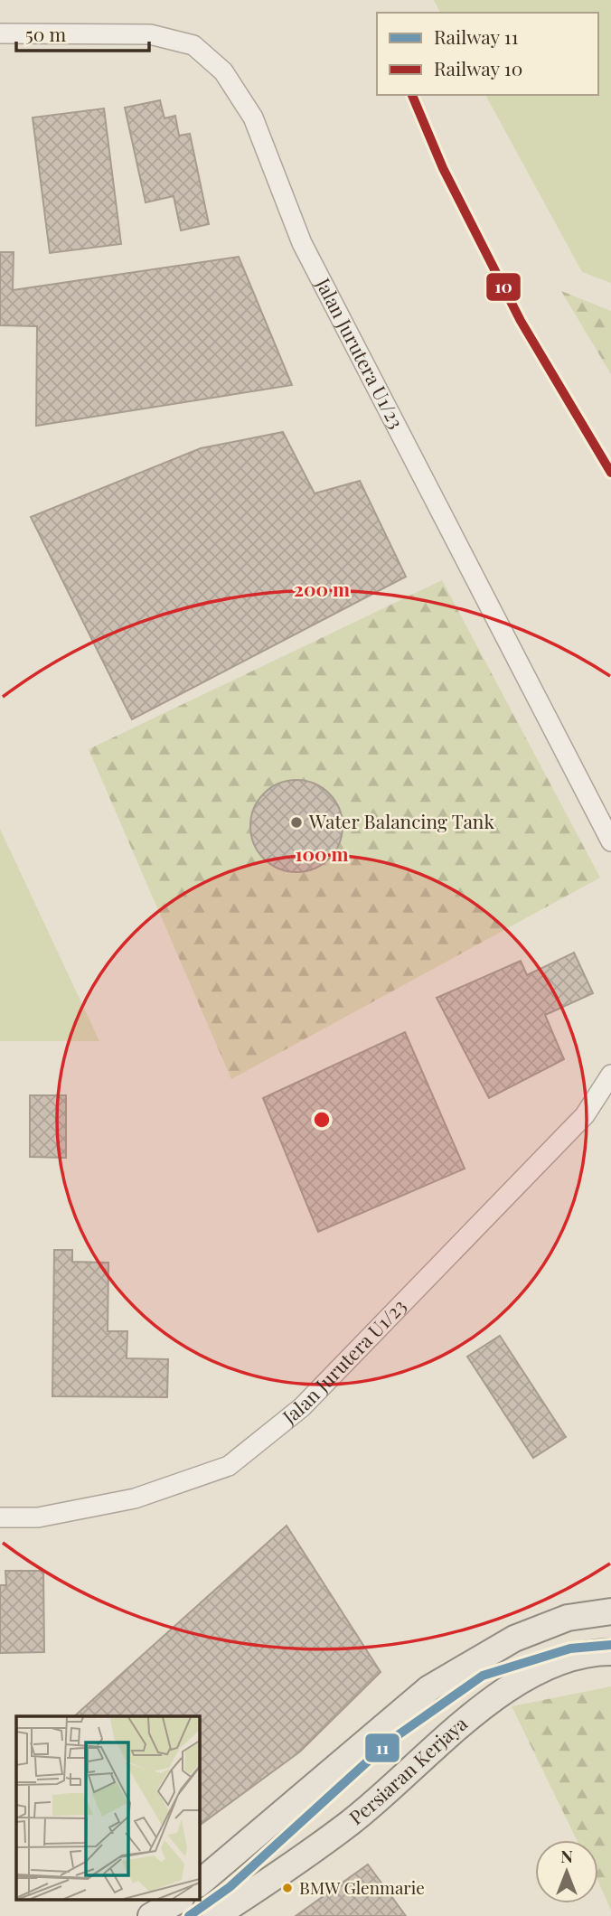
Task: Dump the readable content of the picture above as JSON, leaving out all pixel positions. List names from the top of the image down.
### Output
{
  "streets": {
    "main road": ["Persiaran Kerjaya"],
    "street": ["Jalan Jurutera U1/23"]
  },
  "places": ["Water Balancing Tank", "BMW Glenmarie"],
  "lines": ["rail line 10", "rail line 11"],
  "legend": ["Railway 11", "Railway 10"],
  "scale_bar": "50 m",
  "north": "top",
  "rings": ["200 m", "100 m"]
}
